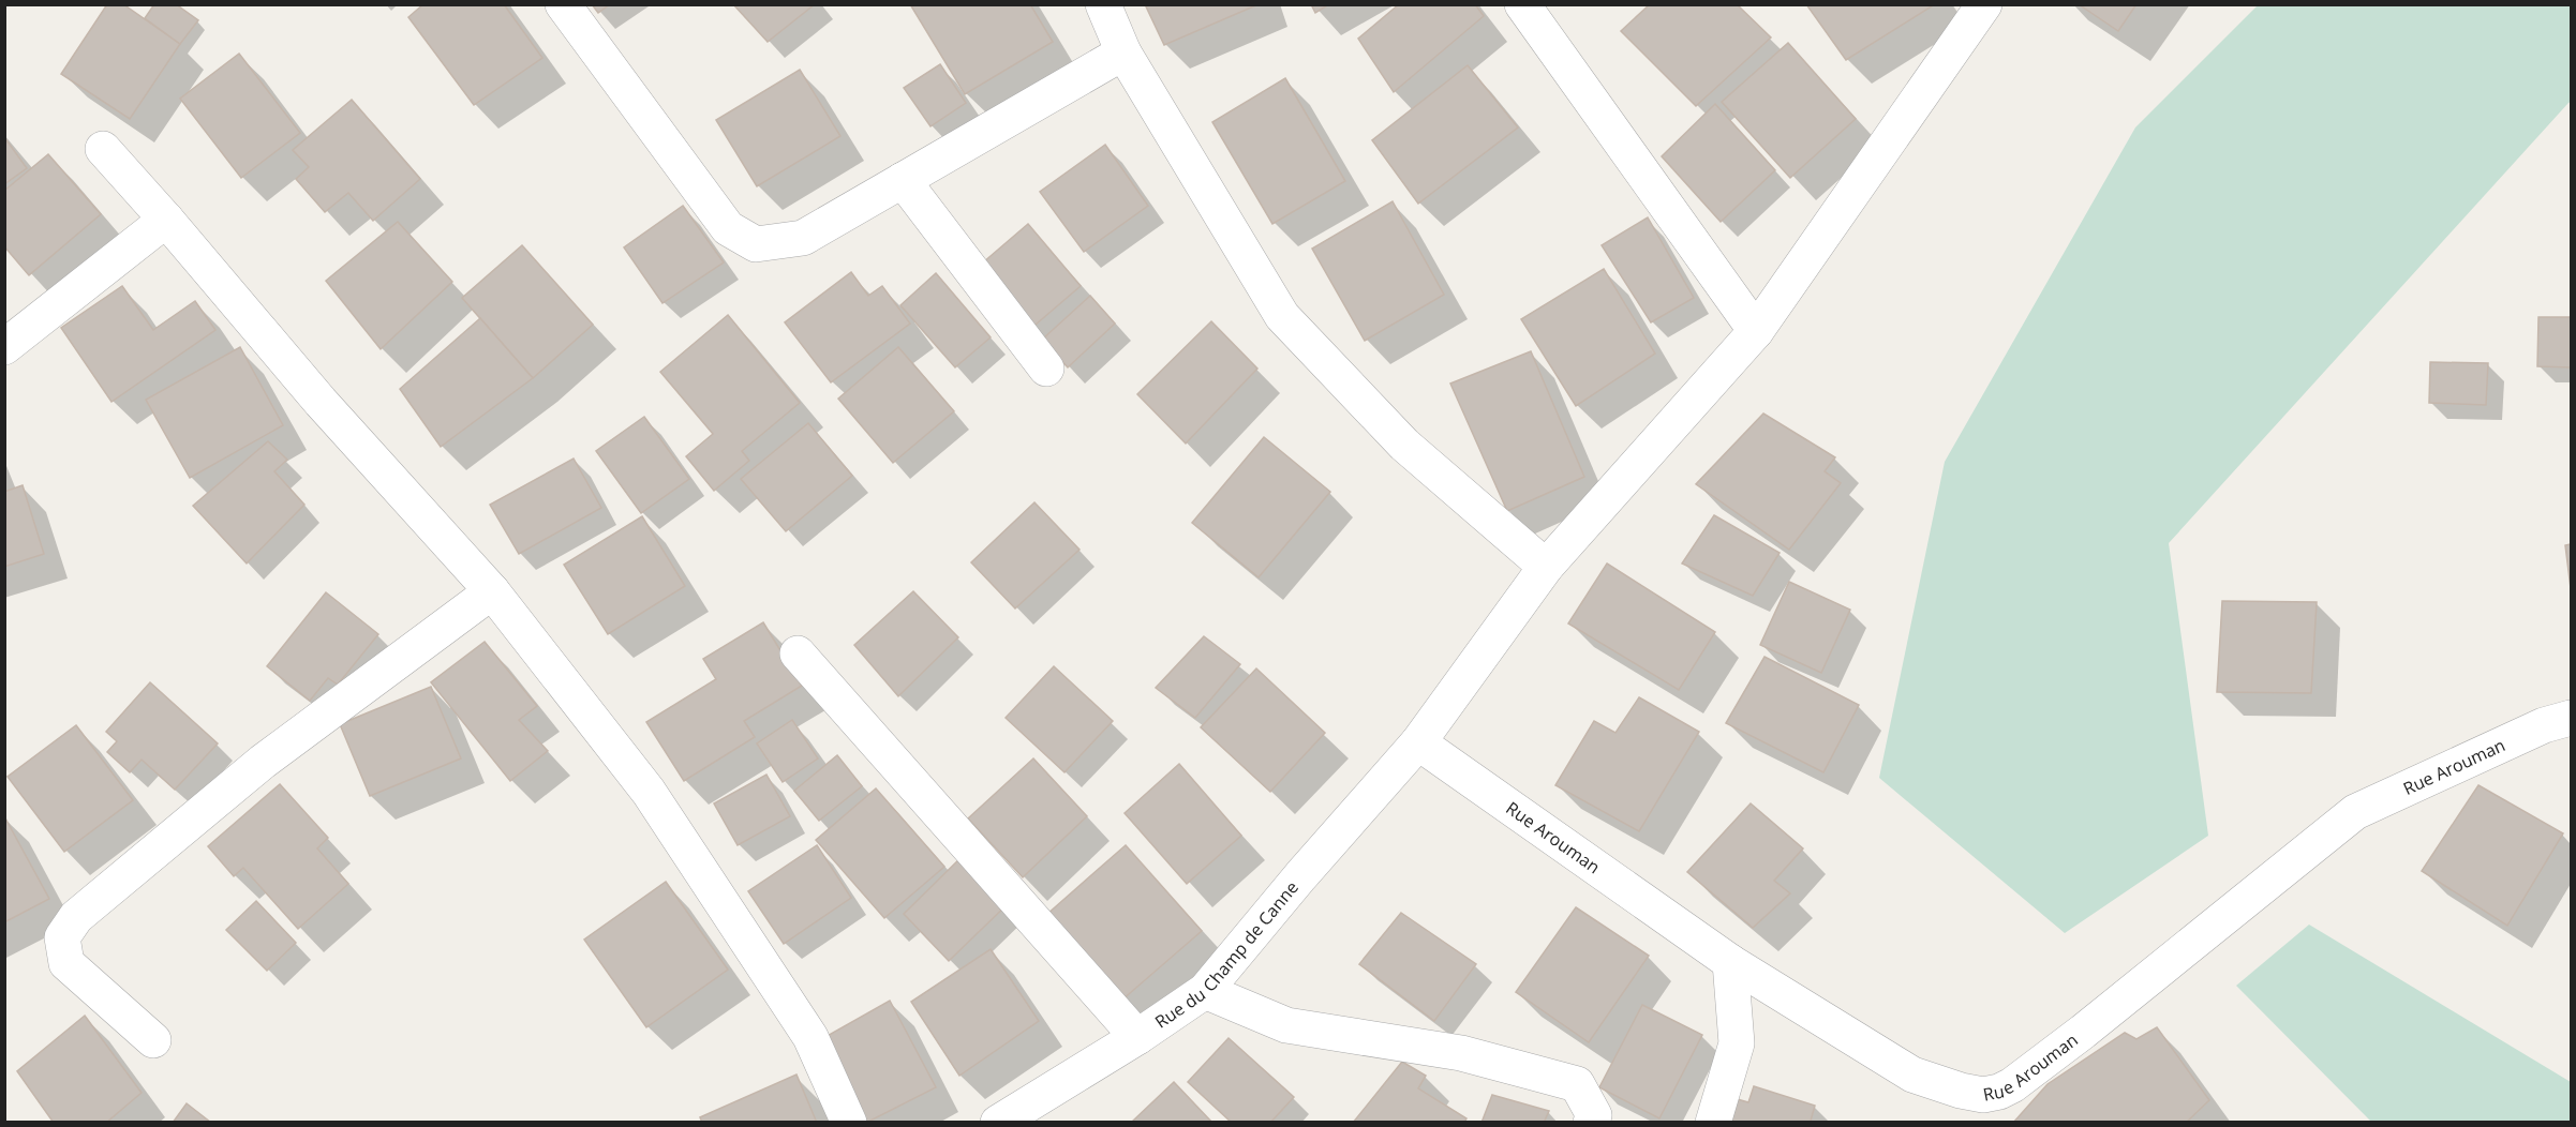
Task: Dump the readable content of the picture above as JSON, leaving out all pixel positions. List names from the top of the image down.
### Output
{
  "streets": {
    "street": ["Rue Arouman", "Rue du Champ de Canne"]
  },
  "crossings": [
    ["Rue Arouman", "Rue du Champ de Canne"]
  ]
}
